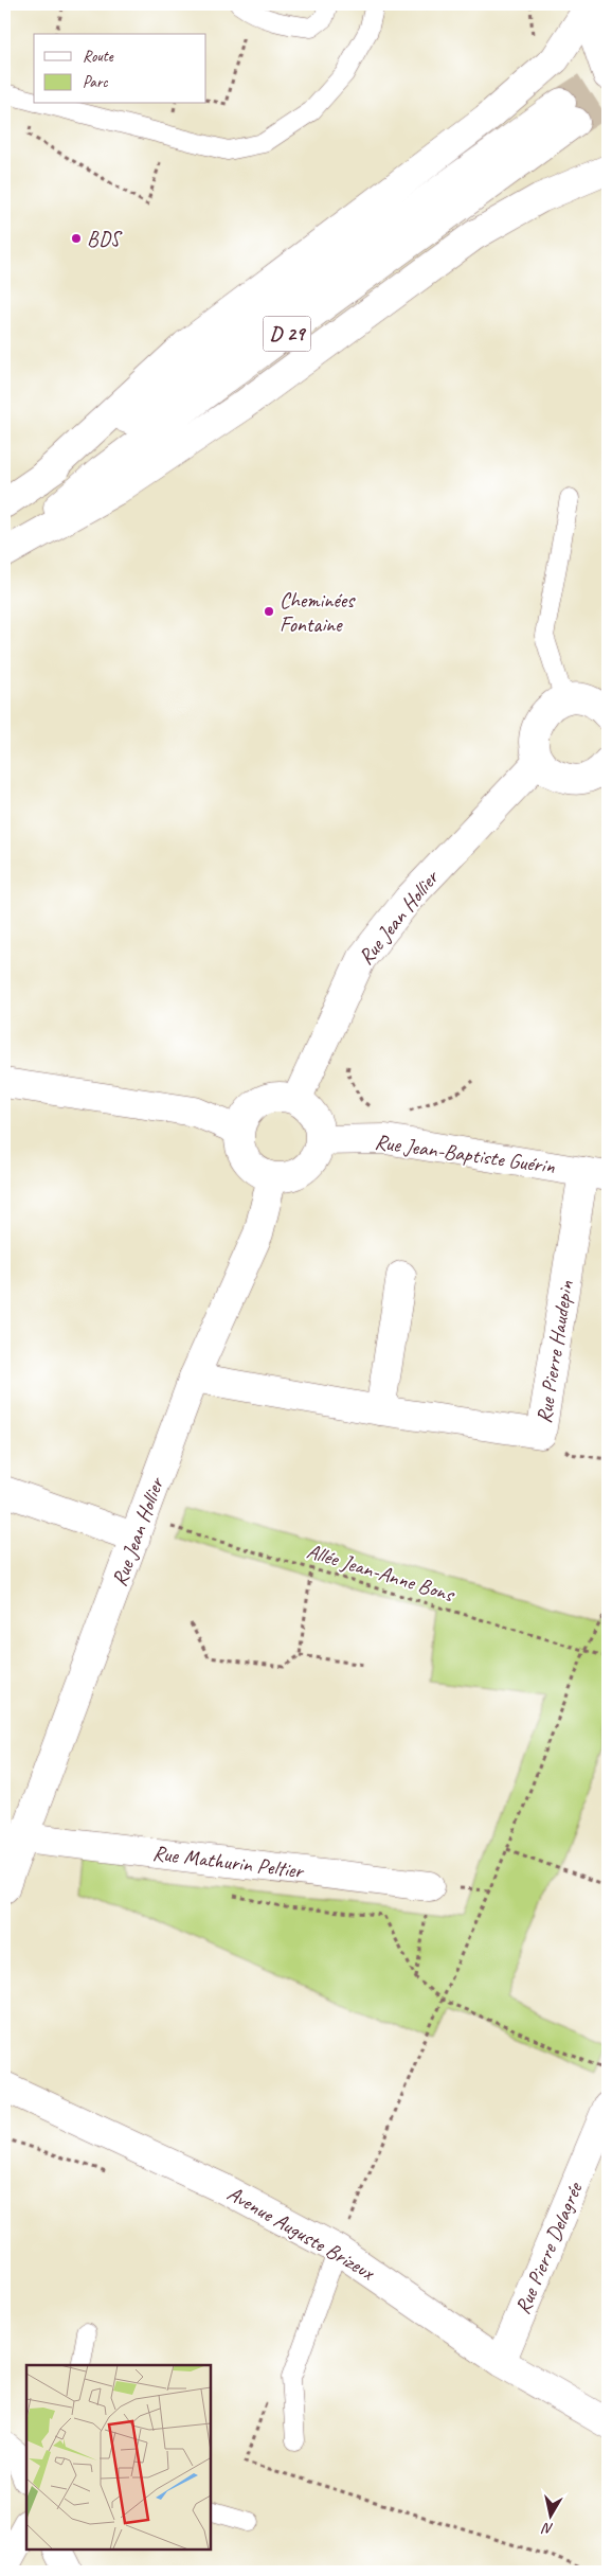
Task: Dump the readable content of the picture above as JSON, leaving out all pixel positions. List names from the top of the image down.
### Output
{
  "streets": {
    "street": [
      "D 29",
      "Rue Jean Hollier",
      "Rue Jean-Baptiste Guérin",
      "Rue Pierre Haudepin",
      "Rue Mathurin Peltier",
      "Avenue Auguste Brizeux",
      "Rue Pierre Delagrée"
    ],
    "path": ["Allée Jean-Anne Bons"]
  },
  "crossings": [
    ["Rue Jean Hollier", "Rue Jean-Baptiste Guérin"],
    ["Rue Jean Hollier", "Rue Pierre Haudepin"],
    ["Rue Jean Hollier", "Allée Jean-Anne Bons"],
    ["Rue Jean Hollier", "Rue Mathurin Peltier"],
    ["Rue Jean-Baptiste Guérin", "Rue Pierre Haudepin"],
    ["Avenue Auguste Brizeux", "Rue Pierre Delagrée"]
  ],
  "places": ["BDS", "Cheminées Fontaine"],
  "legend": ["Route", "Parc"],
  "north": "bottom"
}
